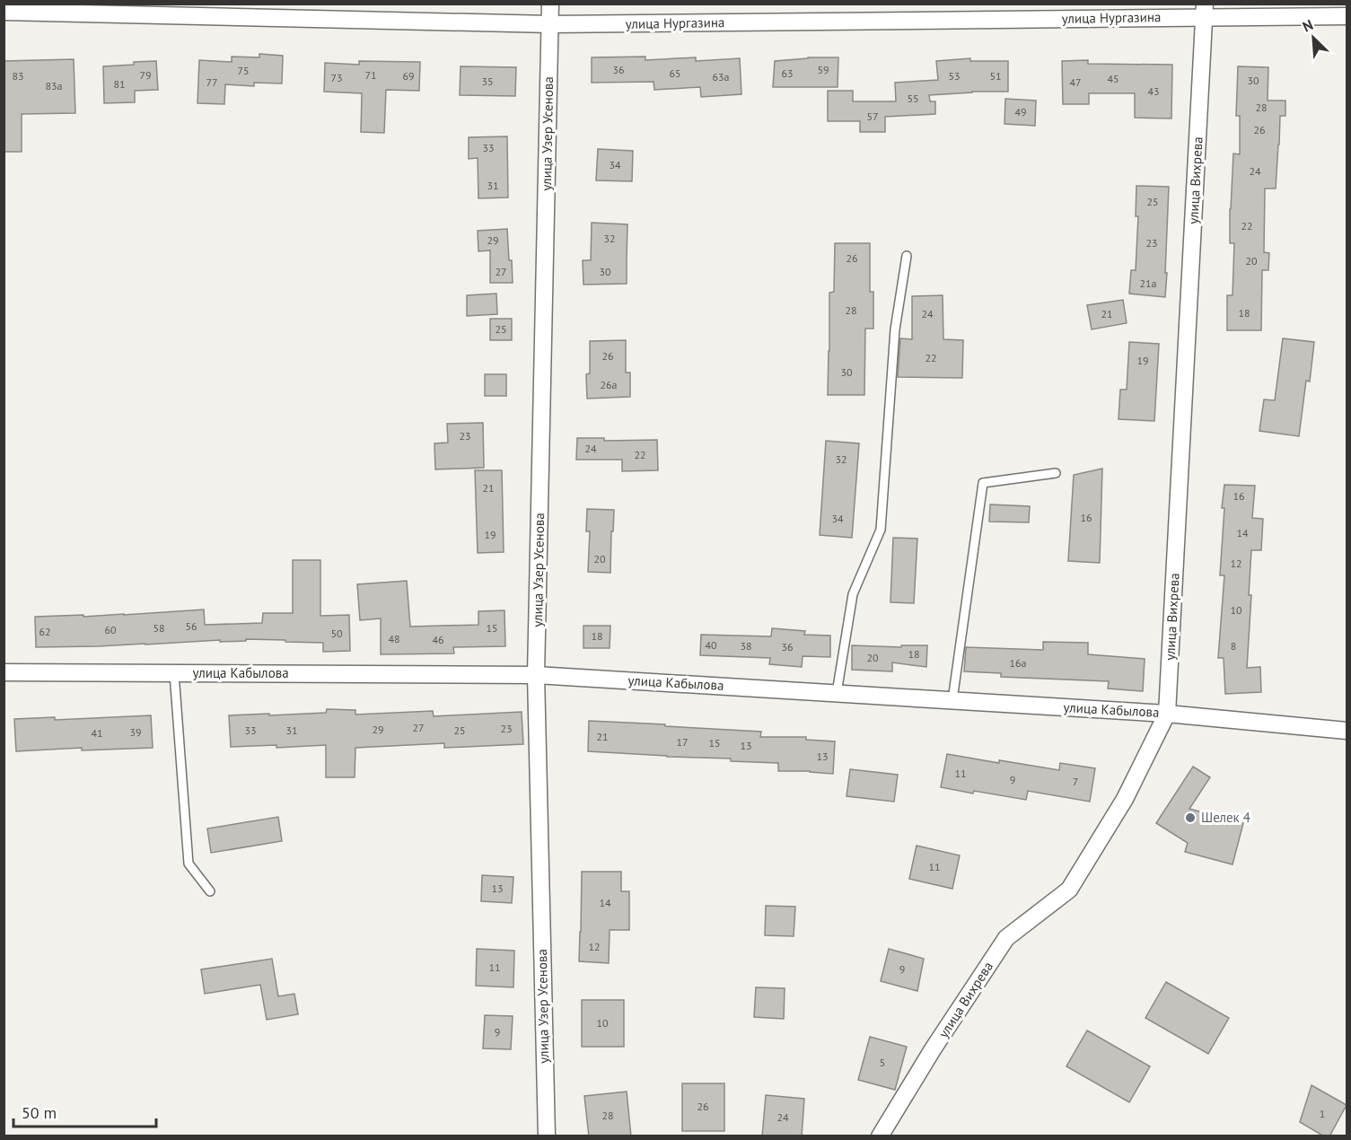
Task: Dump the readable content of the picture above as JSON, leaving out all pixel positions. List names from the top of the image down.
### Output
{
  "streets": {
    "street": [
      "улица Нургазина",
      "улица Узер Усенова",
      "улица Вихрева",
      "улица Кабылова"
    ]
  },
  "crossings": [
    ["улица Нургазина", "улица Узер Усенова"],
    ["улица Нургазина", "улица Вихрева"],
    ["улица Узер Усенова", "улица Кабылова"],
    ["улица Вихрева", "улица Кабылова"]
  ],
  "places": ["Шелек 4"],
  "house_numbers": [
    "36",
    "59",
    "75",
    "65",
    "63",
    "79",
    "71",
    "83",
    "69",
    "53",
    "51",
    "63а",
    "73",
    "45",
    "30",
    "35",
    "77",
    "47",
    "81",
    "83а",
    "43",
    "55",
    "28",
    "49",
    "57",
    "26",
    "33",
    "34",
    "24",
    "31",
    "25",
    "22",
    "32",
    "29",
    "23",
    "26",
    "20",
    "27",
    "30",
    "21а",
    "28",
    "18",
    "24",
    "21",
    "25",
    "26",
    "22",
    "19",
    "30",
    "26а",
    "23",
    "24",
    "22",
    "32",
    "21",
    "16",
    "16",
    "34",
    "14",
    "19",
    "20",
    "12",
    "10",
    "56",
    "58",
    "15",
    "60",
    "62",
    "50",
    "18",
    "48",
    "46",
    "40",
    "38",
    "8",
    "36",
    "18",
    "20",
    "16а",
    "27",
    "23",
    "29",
    "33",
    "31",
    "25",
    "39",
    "41",
    "21",
    "17",
    "15",
    "13",
    "13",
    "11",
    "9",
    "7",
    "11",
    "13",
    "14",
    "12",
    "11",
    "9",
    "10",
    "9",
    "5",
    "26",
    "1",
    "28",
    "24"
  ],
  "scale_bar": "50 m",
  "north": "top left"
}
